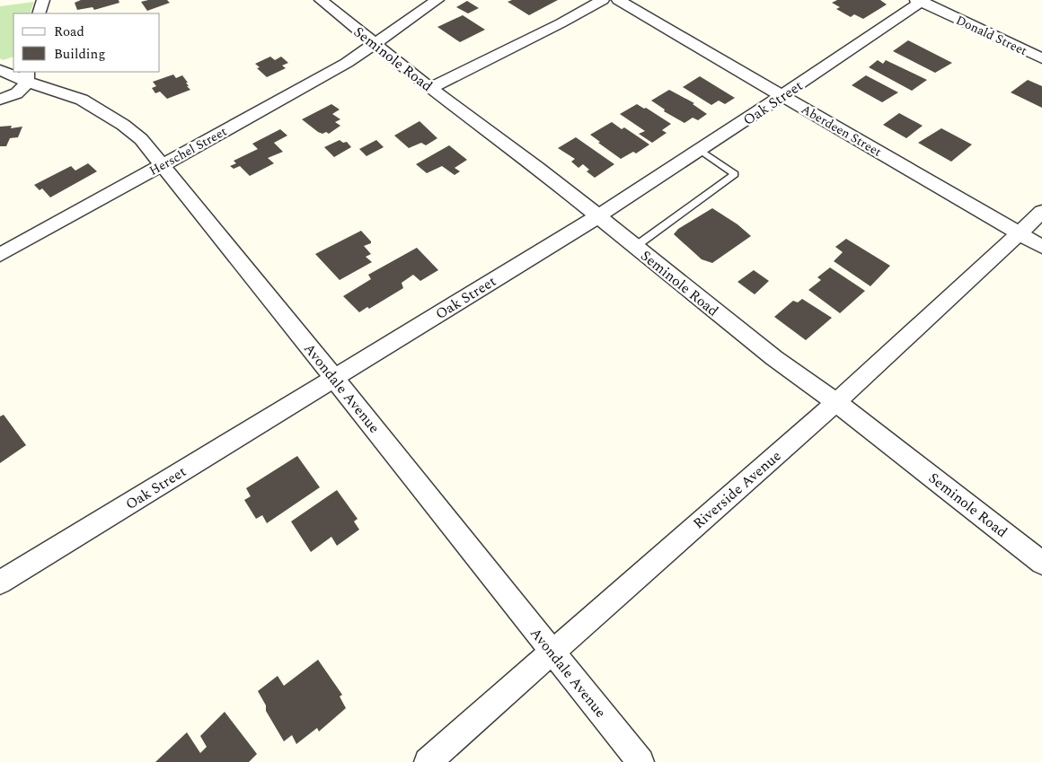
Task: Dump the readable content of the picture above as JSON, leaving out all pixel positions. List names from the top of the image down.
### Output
{
  "streets": {
    "street": [
      "Donald Street",
      "Seminole Road",
      "Oak Street",
      "Aberdeen Street",
      "Herschel Street",
      "Avondale Avenue",
      "Riverside Avenue"
    ]
  },
  "crossings": [
    ["Donald Street", "Oak Street"],
    ["Seminole Road", "Oak Street"],
    ["Seminole Road", "Herschel Street"],
    ["Seminole Road", "Riverside Avenue"],
    ["Oak Street", "Aberdeen Street"],
    ["Oak Street", "Avondale Avenue"],
    ["Aberdeen Street", "Riverside Avenue"],
    ["Herschel Street", "Avondale Avenue"],
    ["Avondale Avenue", "Riverside Avenue"]
  ],
  "legend": ["Road", "Building"]
}
